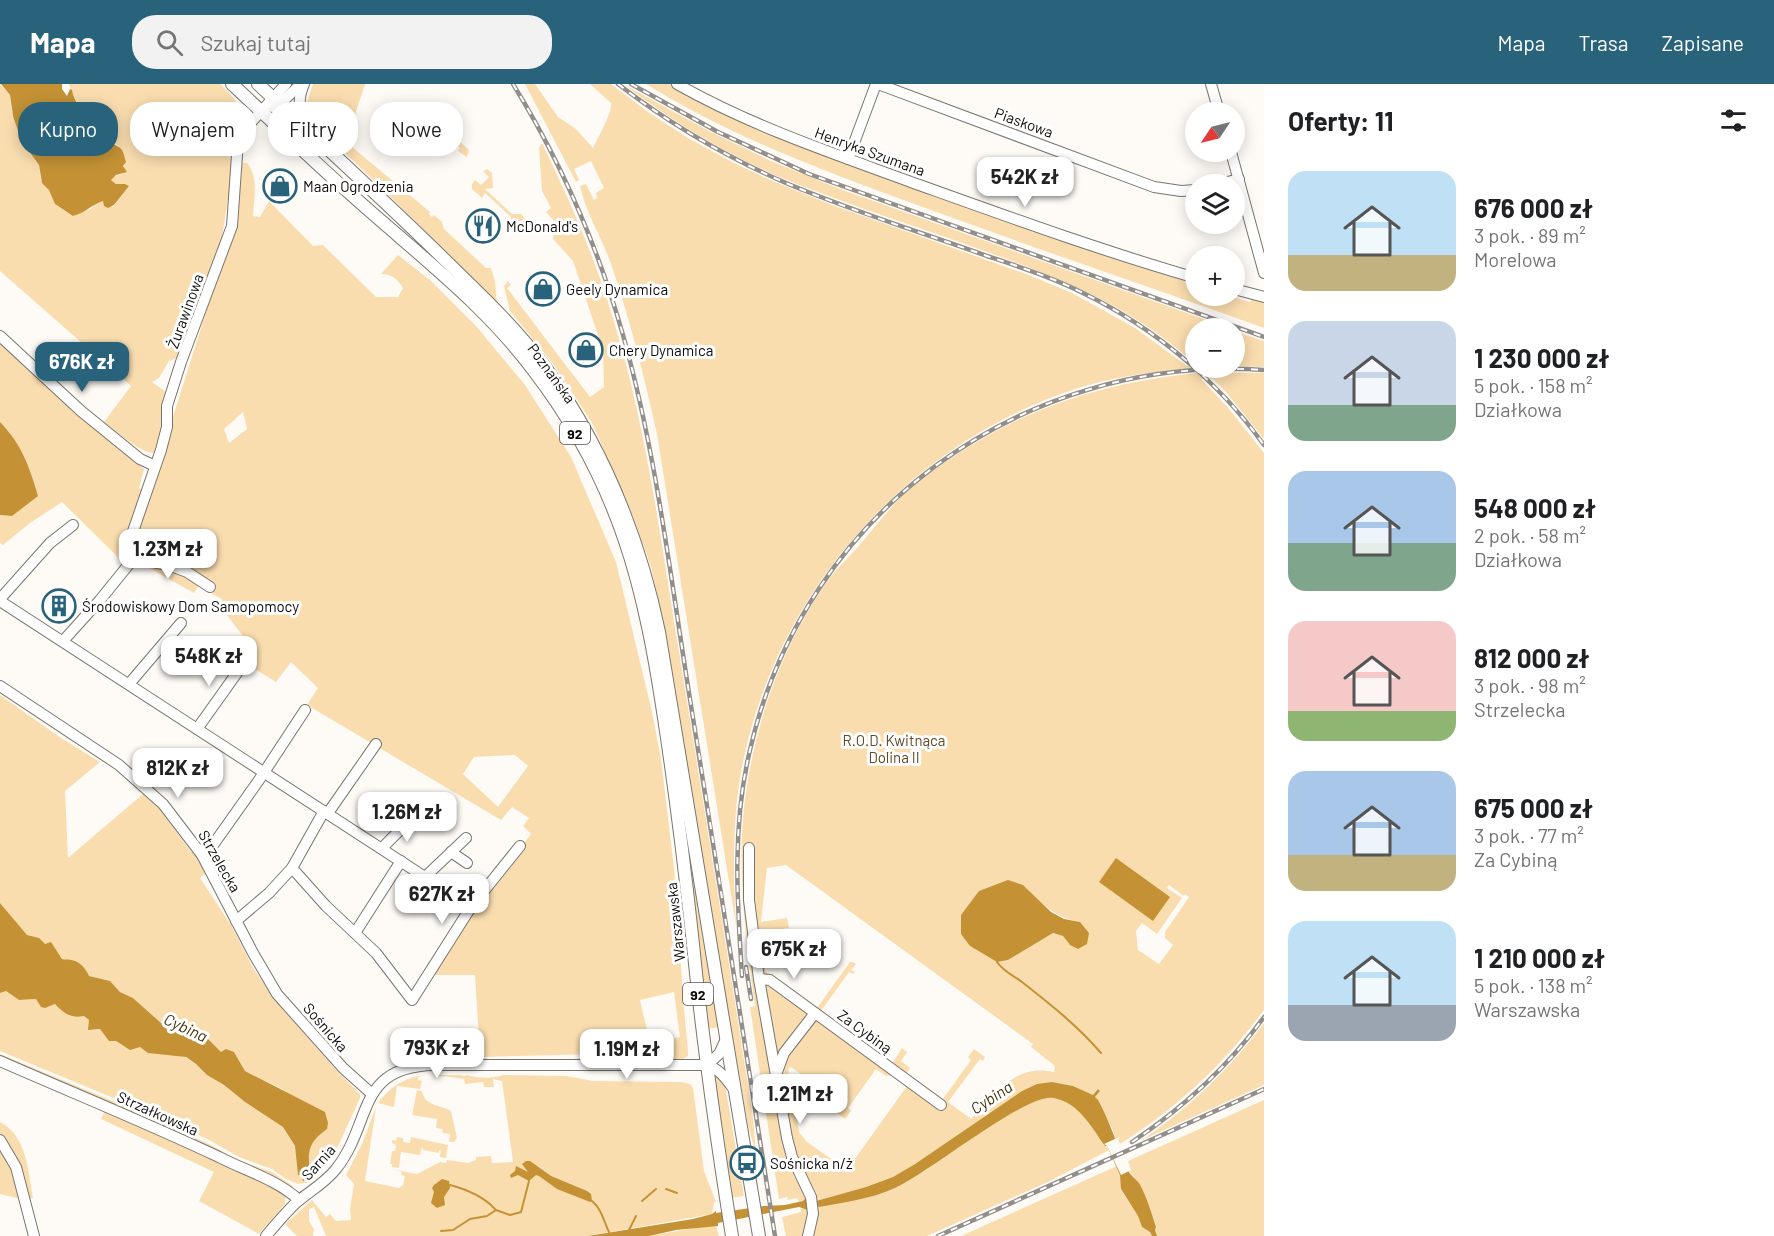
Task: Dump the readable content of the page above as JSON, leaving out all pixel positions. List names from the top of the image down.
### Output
{
  "streets": {
    "main road": ["Poznańska", "92", "Warszawska"],
    "street": [
      "Piaskowa",
      "Henryka Szumana",
      "Żurawinowa",
      "Strzelecka",
      "Sośnicka",
      "Za Cybiną",
      "Strzałkowska",
      "Sarnia"
    ]
  },
  "crossings": [
    ["Żurawinowa", "Poznańska"],
    ["Poznańska", "Warszawska"],
    ["Strzelecka", "Sośnicka"],
    ["Sośnicka", "Sarnia"],
    ["Strzałkowska", "Sarnia"]
  ],
  "water": ["Cybina"],
  "parks": ["R.O.D. Kwitnąca Dolina II"],
  "places": {
    "shop": ["Maan Ogrodzenia", "Geely Dynamica", "Chery Dynamica"],
    "restaurant": ["McDonald's"],
    "building": ["Środowiskowy Dom Samopomocy"],
    "bus stop": ["Sośnicka n/ż"]
  },
  "north": "bottom left",
  "page": {
    "header": "Mapa",
    "search": "Szukaj tutaj",
    "nav": ["Mapa", "Trasa", "Zapisane"],
    "heading": "Oferty: 11",
    "map_buttons": ["+", "−"],
    "chip": [
      "Kupno",
      "Wynajem",
      "Filtry",
      "Nowe"
    ],
    "list": [
      {
        "name": "676 000 zł",
        "note": "3 pok. · 89 m² · Morelowa"
      },
      {
        "name": "1 230 000 zł",
        "note": "5 pok. · 158 m² · Działkowa"
      },
      {
        "name": "548 000 zł",
        "note": "2 pok. · 58 m² · Działkowa"
      },
      {
        "name": "812 000 zł",
        "note": "3 pok. · 98 m² · Strzelecka"
      },
      {
        "name": "675 000 zł",
        "note": "3 pok. · 77 m² · Za Cybiną"
      },
      {
        "name": "1 210 000 zł",
        "note": "5 pok. · 138 m² · Warszawska"
      }
    ],
    "price": [
      "542K zł",
      "676K zł",
      "1.23M zł",
      "548K zł",
      "812K zł",
      "1.26M zł",
      "627K zł",
      "675K zł",
      "793K zł",
      "1.19M zł",
      "1.21M zł"
    ]
  }
}
